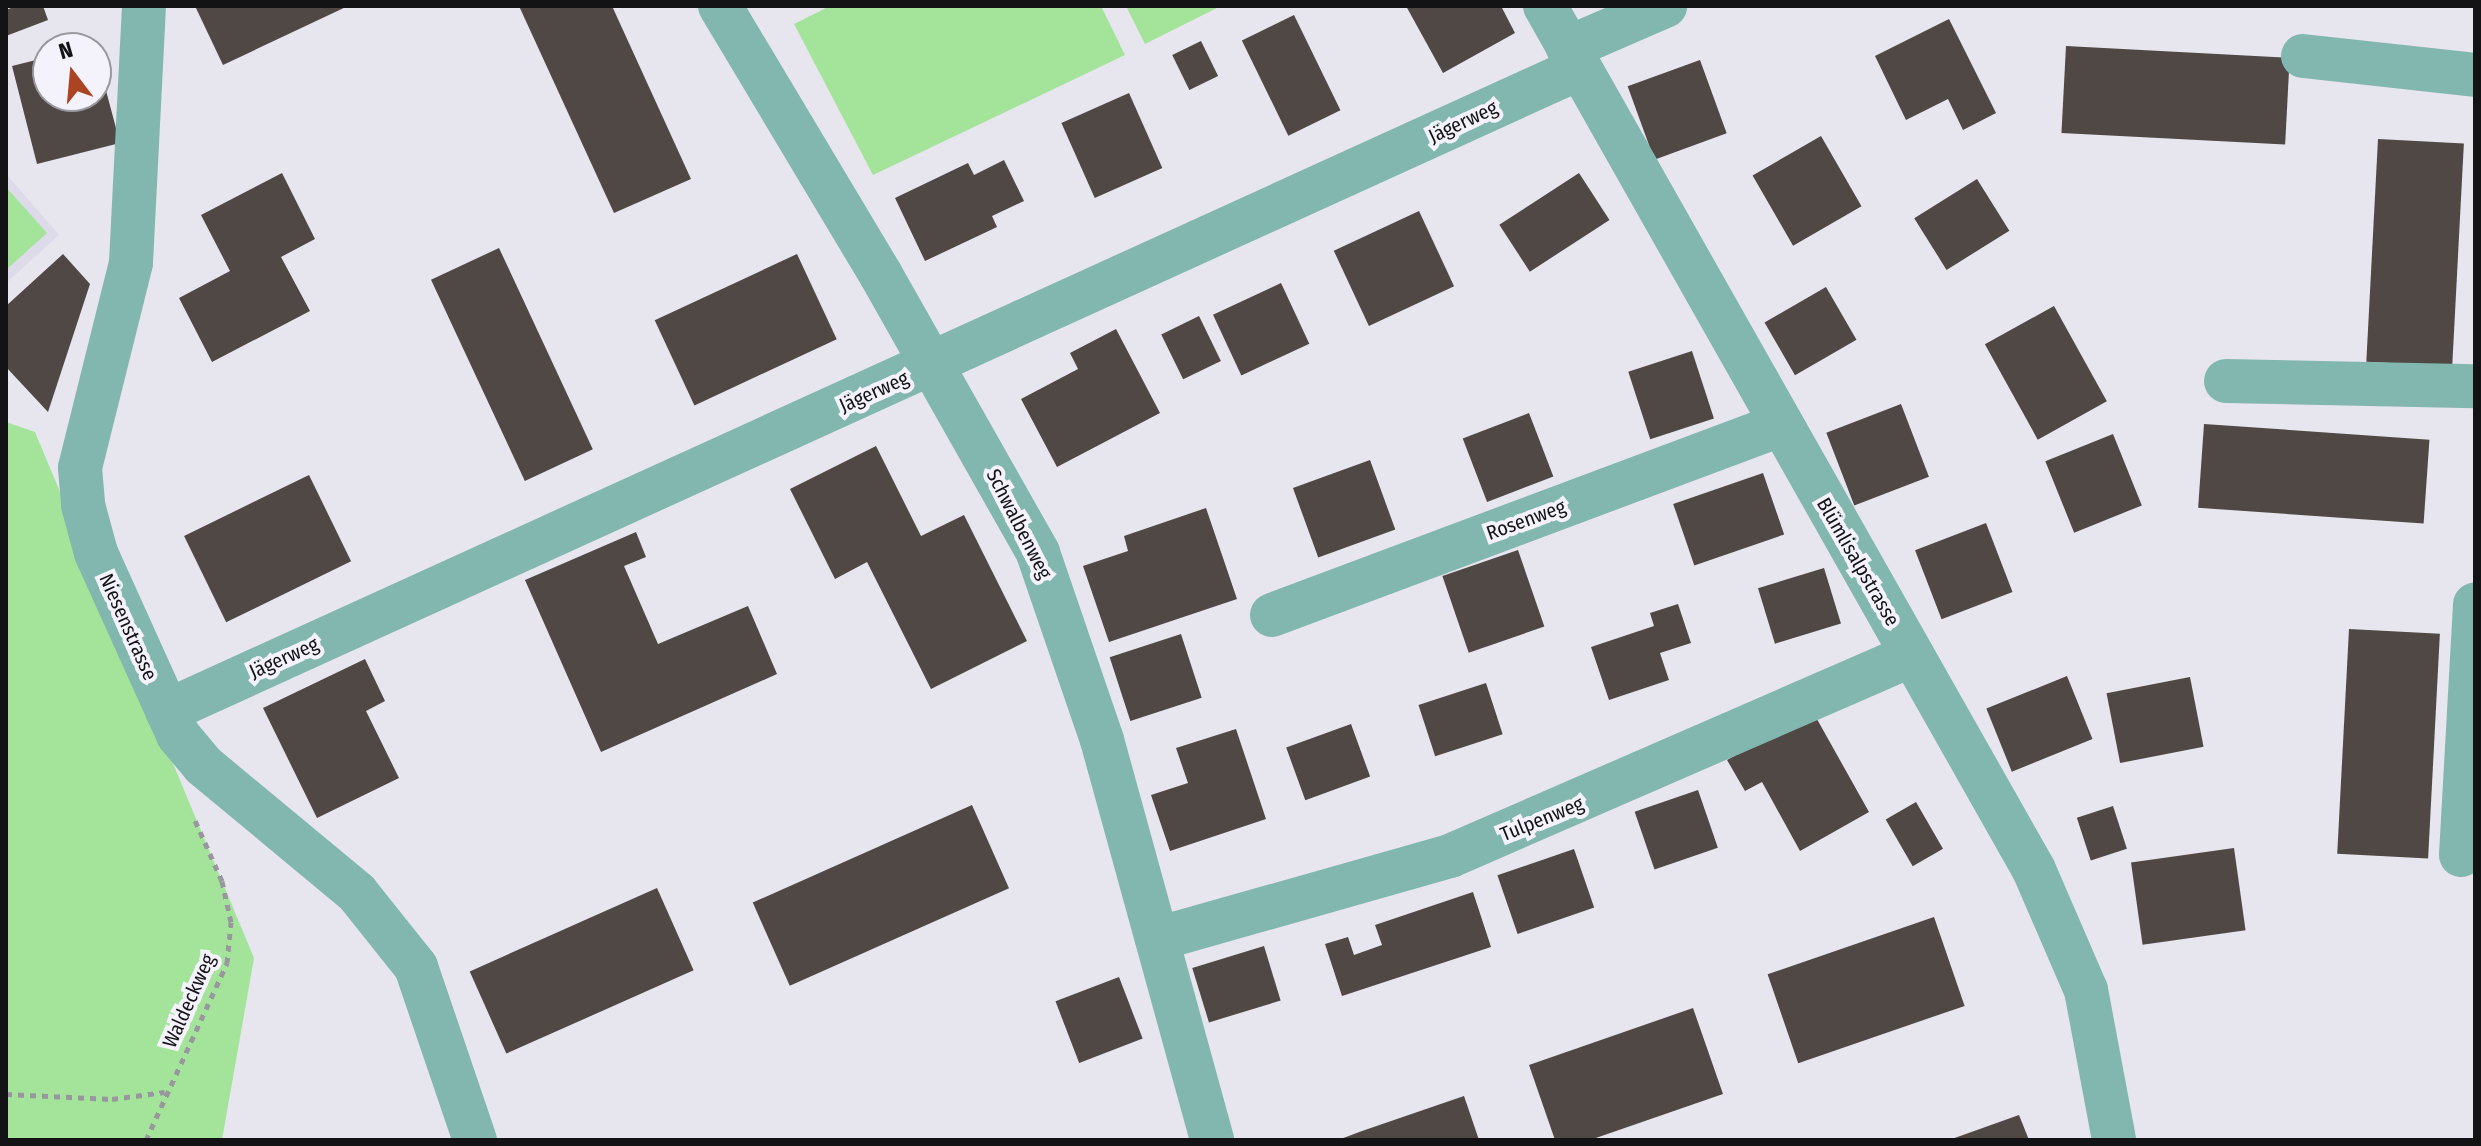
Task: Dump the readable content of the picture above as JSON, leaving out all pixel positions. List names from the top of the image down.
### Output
{
  "streets": {
    "street": [
      "Jägerweg",
      "Rosenweg",
      "Schwalbenweg",
      "Blümlisalpstrasse",
      "Niesenstrasse",
      "Tulpenweg"
    ],
    "path": ["Waldeckweg"]
  },
  "crossings": [
    ["Jägerweg", "Schwalbenweg"],
    ["Jägerweg", "Blümlisalpstrasse"],
    ["Jägerweg", "Niesenstrasse"],
    ["Rosenweg", "Blümlisalpstrasse"],
    ["Schwalbenweg", "Tulpenweg"],
    ["Blümlisalpstrasse", "Tulpenweg"]
  ],
  "north": "top"
}
